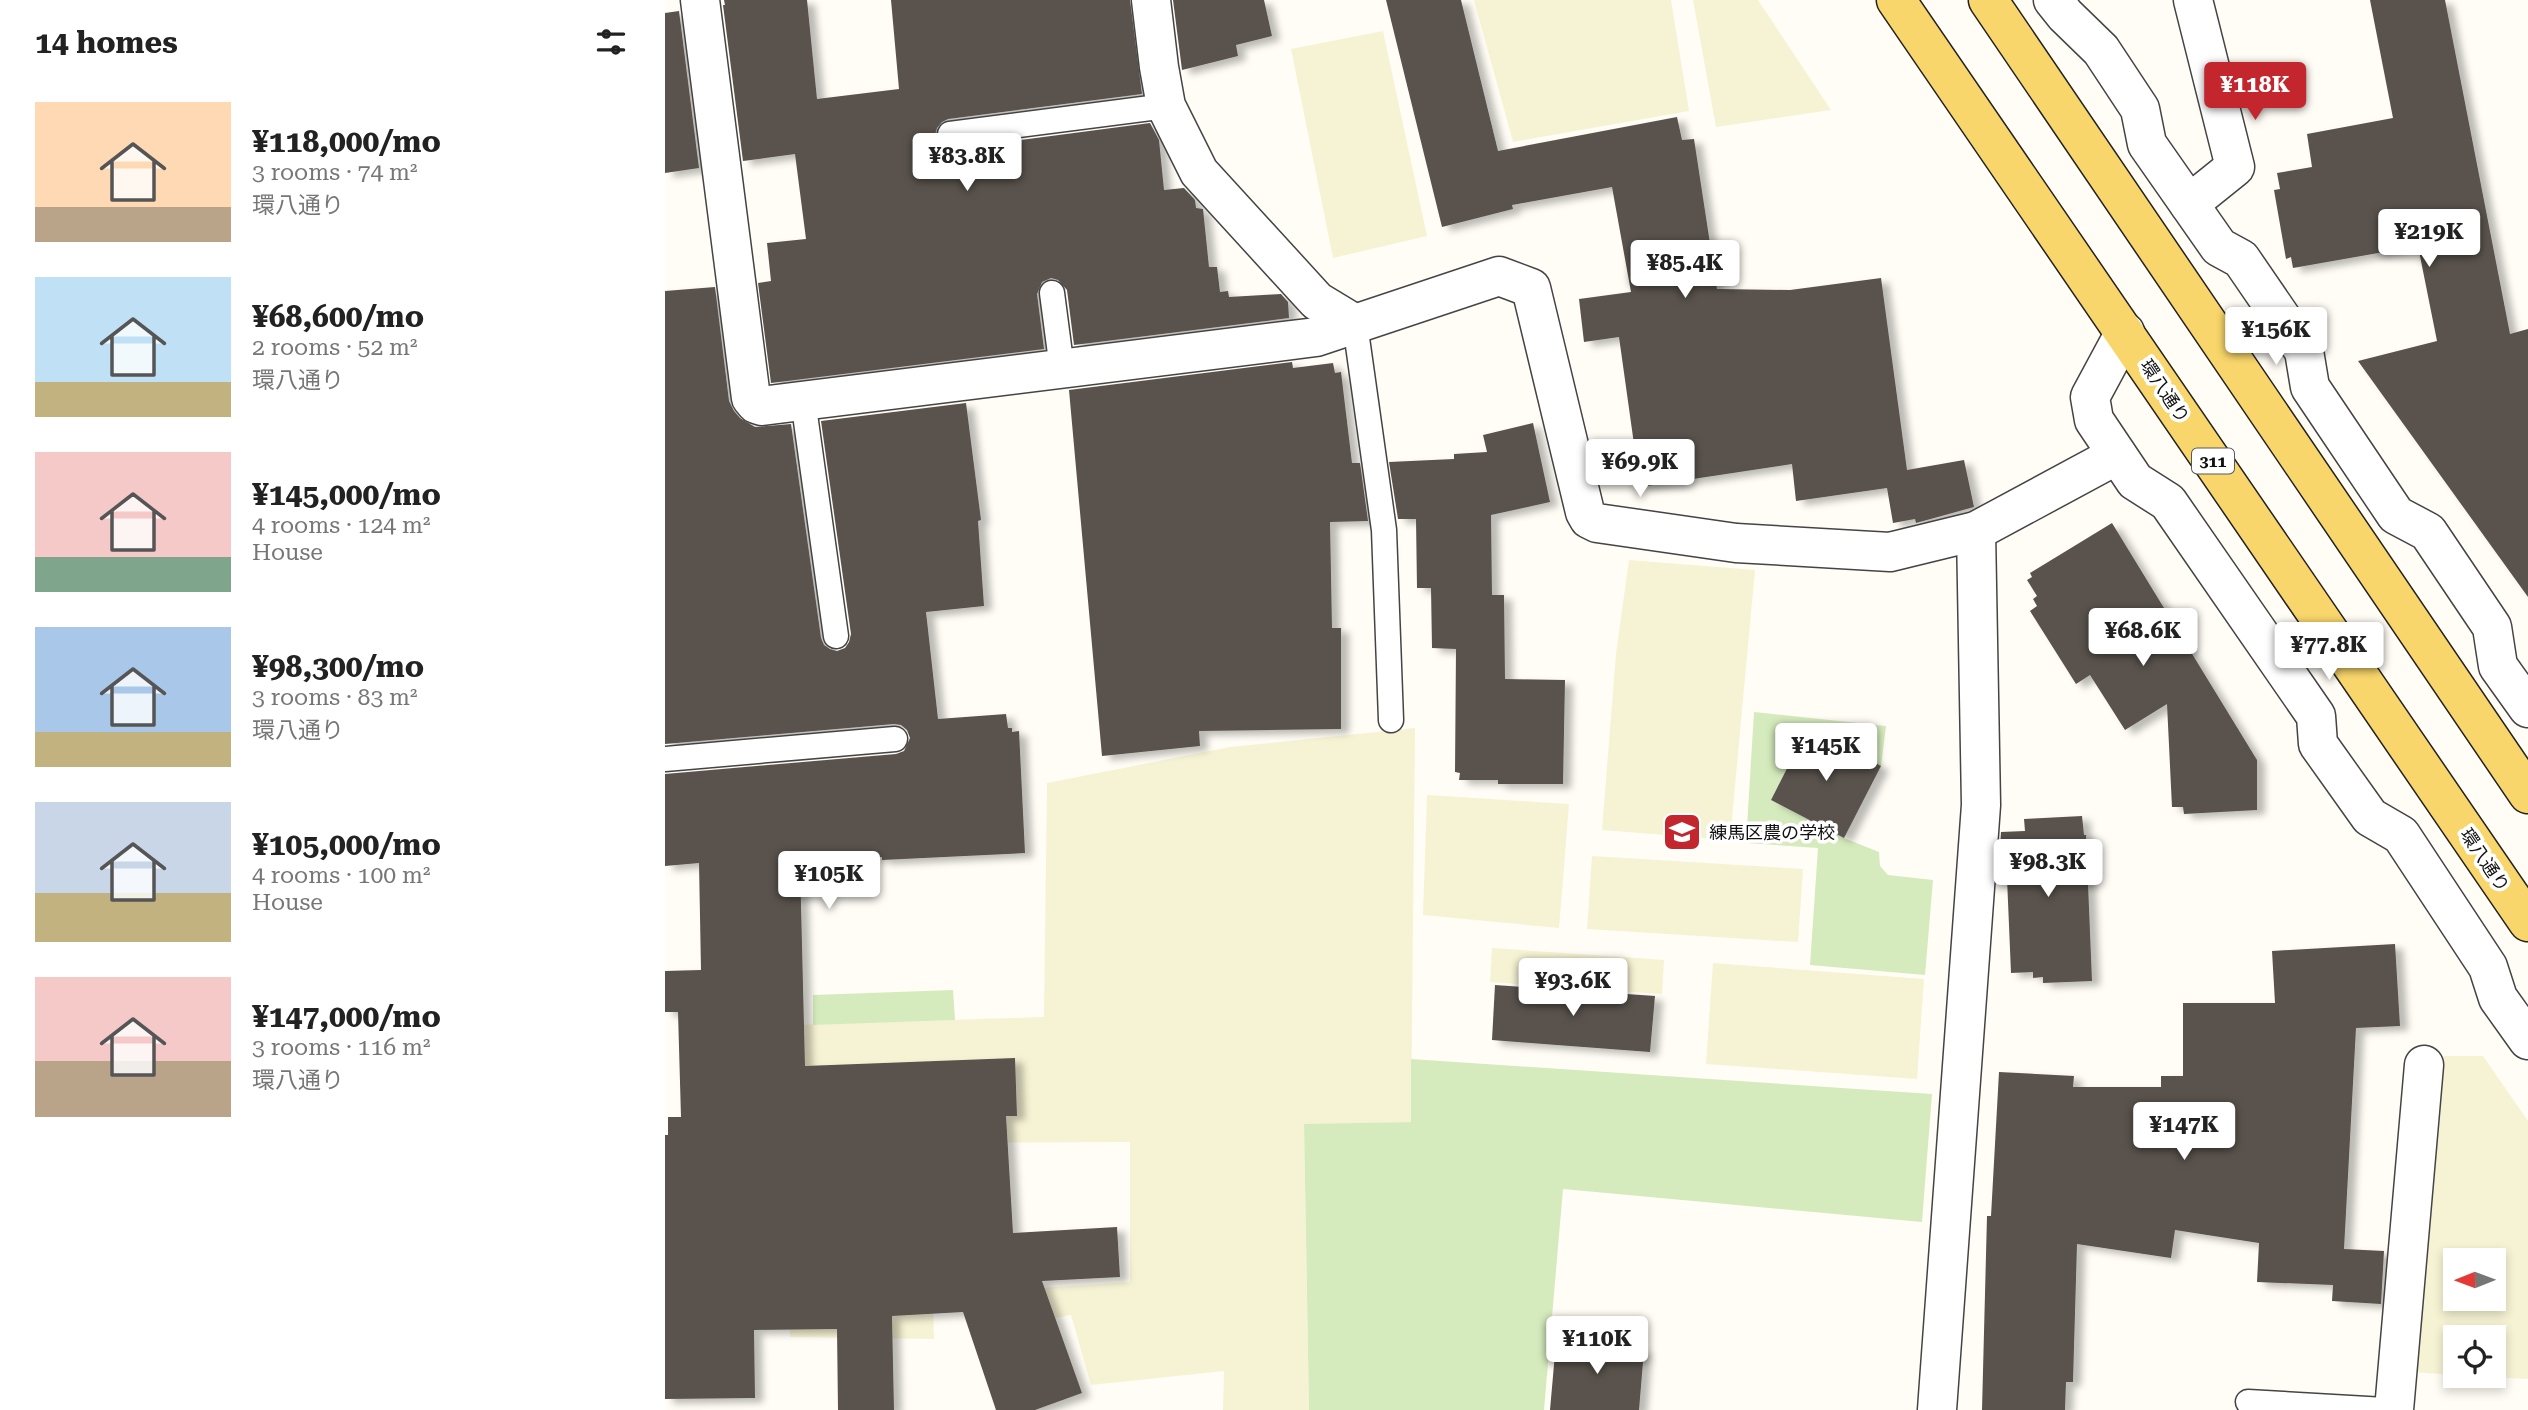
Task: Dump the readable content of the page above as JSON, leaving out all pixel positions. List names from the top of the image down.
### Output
{
  "streets": {
    "main road": ["環八通り", "311"]
  },
  "places": {
    "school or university": ["練馬区農の学校"]
  },
  "north": "left",
  "page": {
    "heading": "14 homes",
    "price": [
      "¥118K",
      "¥83.8K",
      "¥219K",
      "¥85.4K",
      "¥156K",
      "¥69.9K",
      "¥68.6K",
      "¥77.8K",
      "¥145K",
      "¥98.3K",
      "¥105K",
      "¥93.6K",
      "¥147K",
      "¥110K"
    ],
    "list": [
      {
        "name": "¥118,000/mo",
        "note": "3 rooms · 74 m² · 環八通り"
      },
      {
        "name": "¥68,600/mo",
        "note": "2 rooms · 52 m² · 環八通り"
      },
      {
        "name": "¥145,000/mo",
        "note": "4 rooms · 124 m² · House"
      },
      {
        "name": "¥98,300/mo",
        "note": "3 rooms · 83 m² · 環八通り"
      },
      {
        "name": "¥105,000/mo",
        "note": "4 rooms · 100 m² · House"
      },
      {
        "name": "¥147,000/mo",
        "note": "3 rooms · 116 m² · 環八通り"
      }
    ]
  }
}
